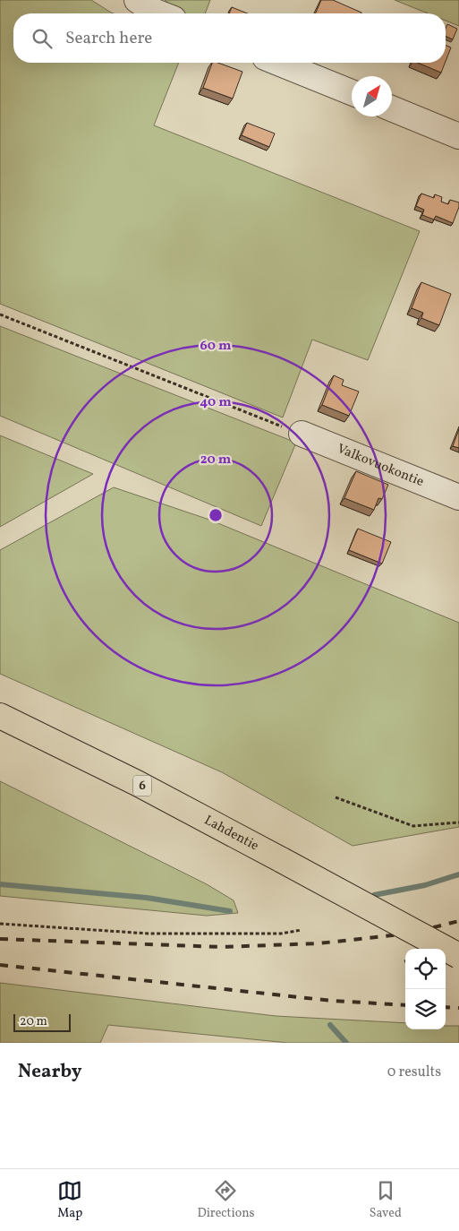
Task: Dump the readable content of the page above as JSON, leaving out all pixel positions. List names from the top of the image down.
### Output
{
  "streets": {
    "highway": ["6", "Lahdentie"],
    "street": ["Valkovuokontie"]
  },
  "scale_bar": "20 m",
  "north": "top right",
  "page": {
    "search": "Search here",
    "scale": "20 m",
    "heading": ["Nearby", "0 results"],
    "nav": ["Map", "Directions", "Saved"]
  },
  "rings": ["60 m", "40 m", "20 m"]
}
